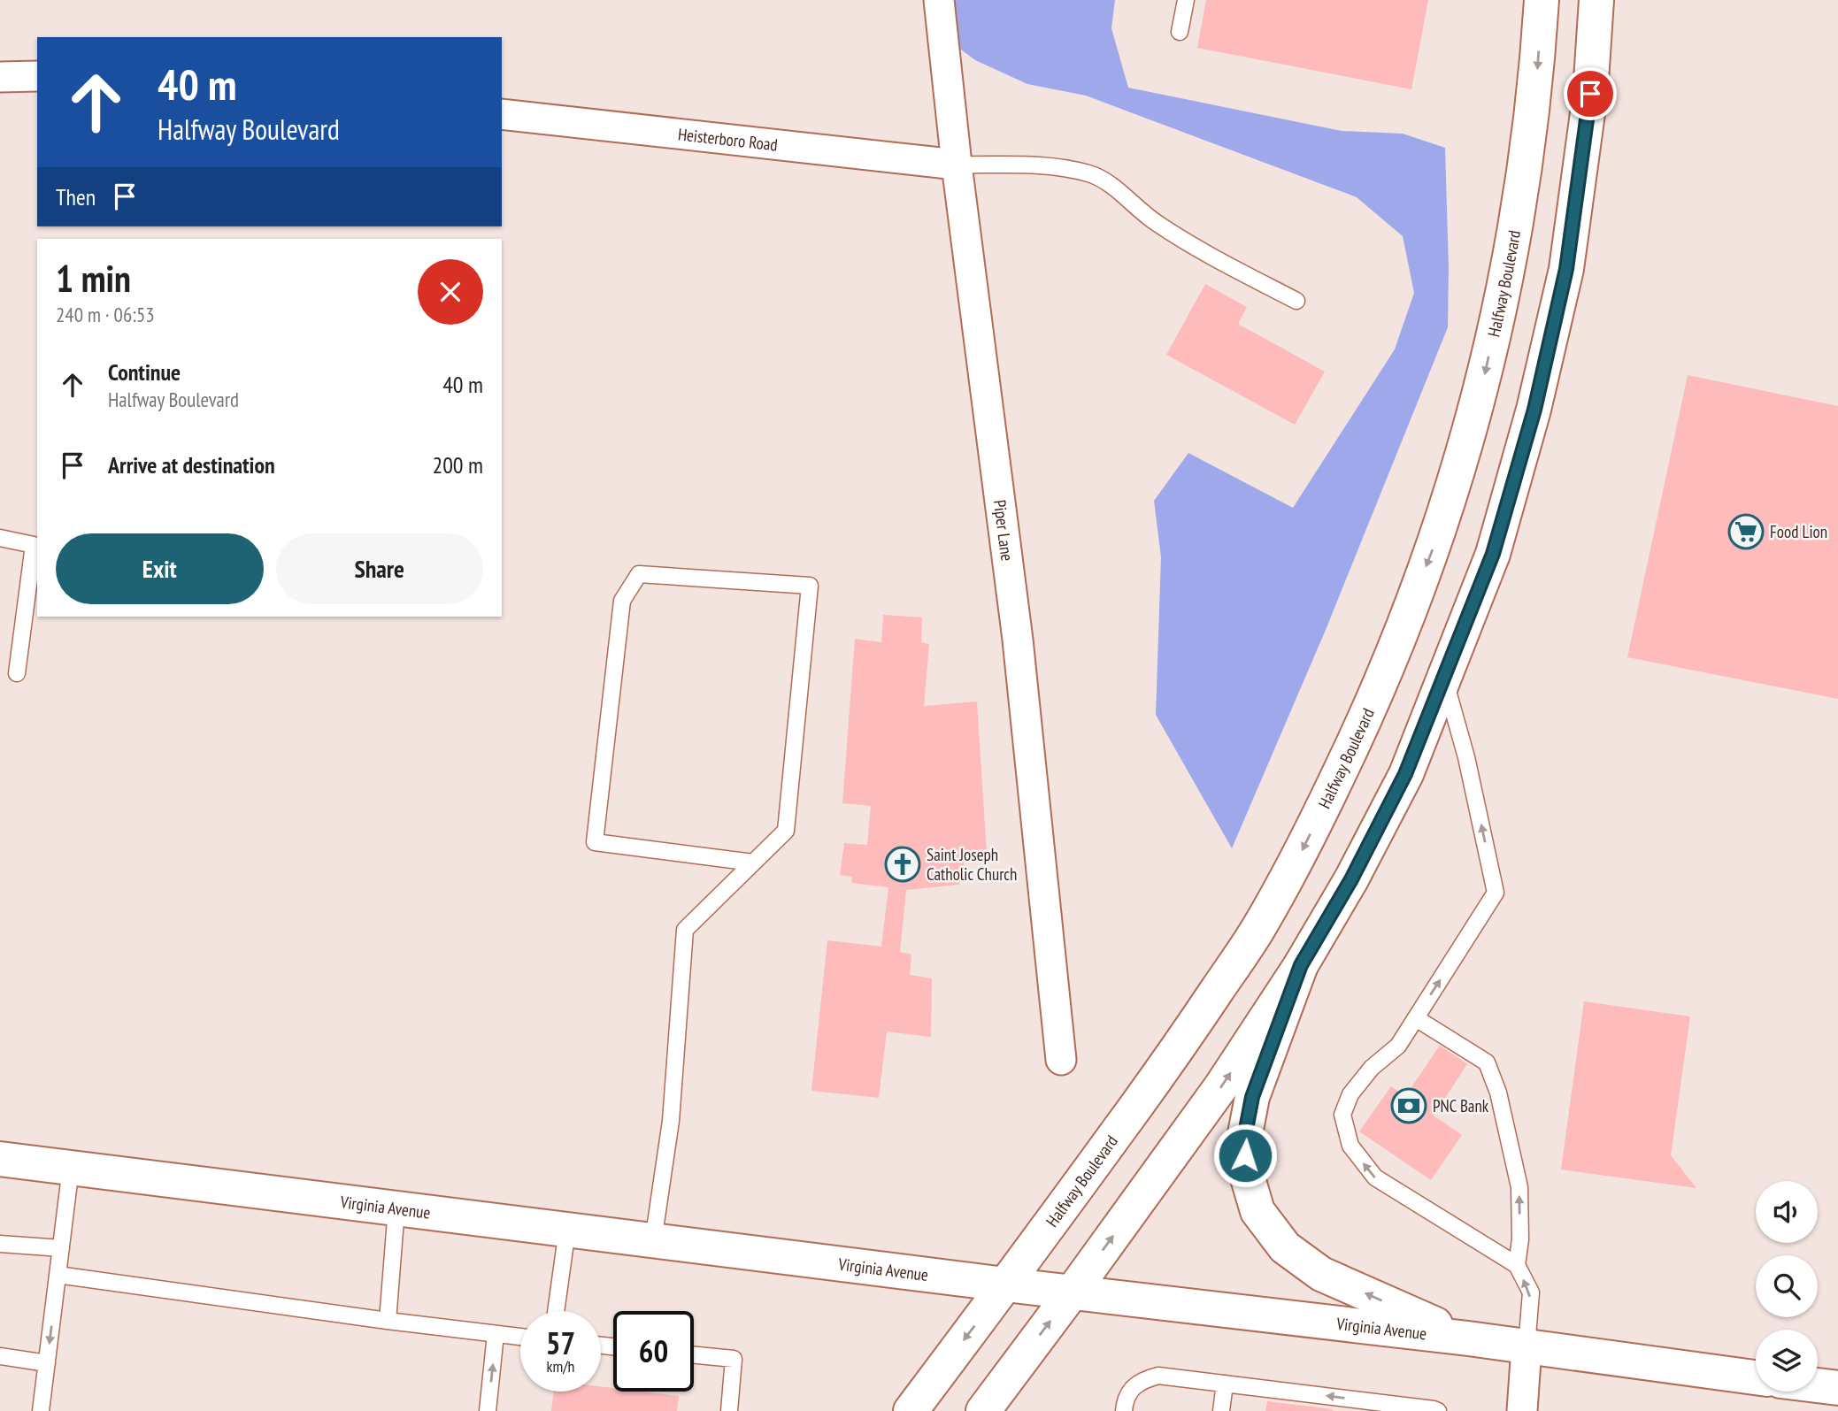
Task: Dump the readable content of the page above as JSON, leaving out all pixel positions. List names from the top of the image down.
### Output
{
  "streets": {
    "main road": ["Halfway Boulevard", "Virginia Avenue"],
    "street": ["Heisterboro Road", "Piper Lane"]
  },
  "crossings": [
    ["Heisterboro Road", "Piper Lane"],
    ["Halfway Boulevard", "Virginia Avenue"]
  ],
  "places": {
    "supermarket": ["Food Lion"],
    "church": ["Saint Joseph Catholic Church"],
    "bank": ["PNC Bank"]
  },
  "page": {
    "turn": ["40 m", "Halfway Boulevard"],
    "then": "Then",
    "heading": ["1 min", "240 m · 06:53"],
    "list": [
      {
        "name": "Continue",
        "note": "Halfway Boulevard",
        "value": "40 m"
      },
      {
        "name": "Arrive at destination",
        "value": "200 m"
      }
    ],
    "buttons": ["Exit", "Share"],
    "speed": "57 km/h",
    "limit": "60"
  }
}
